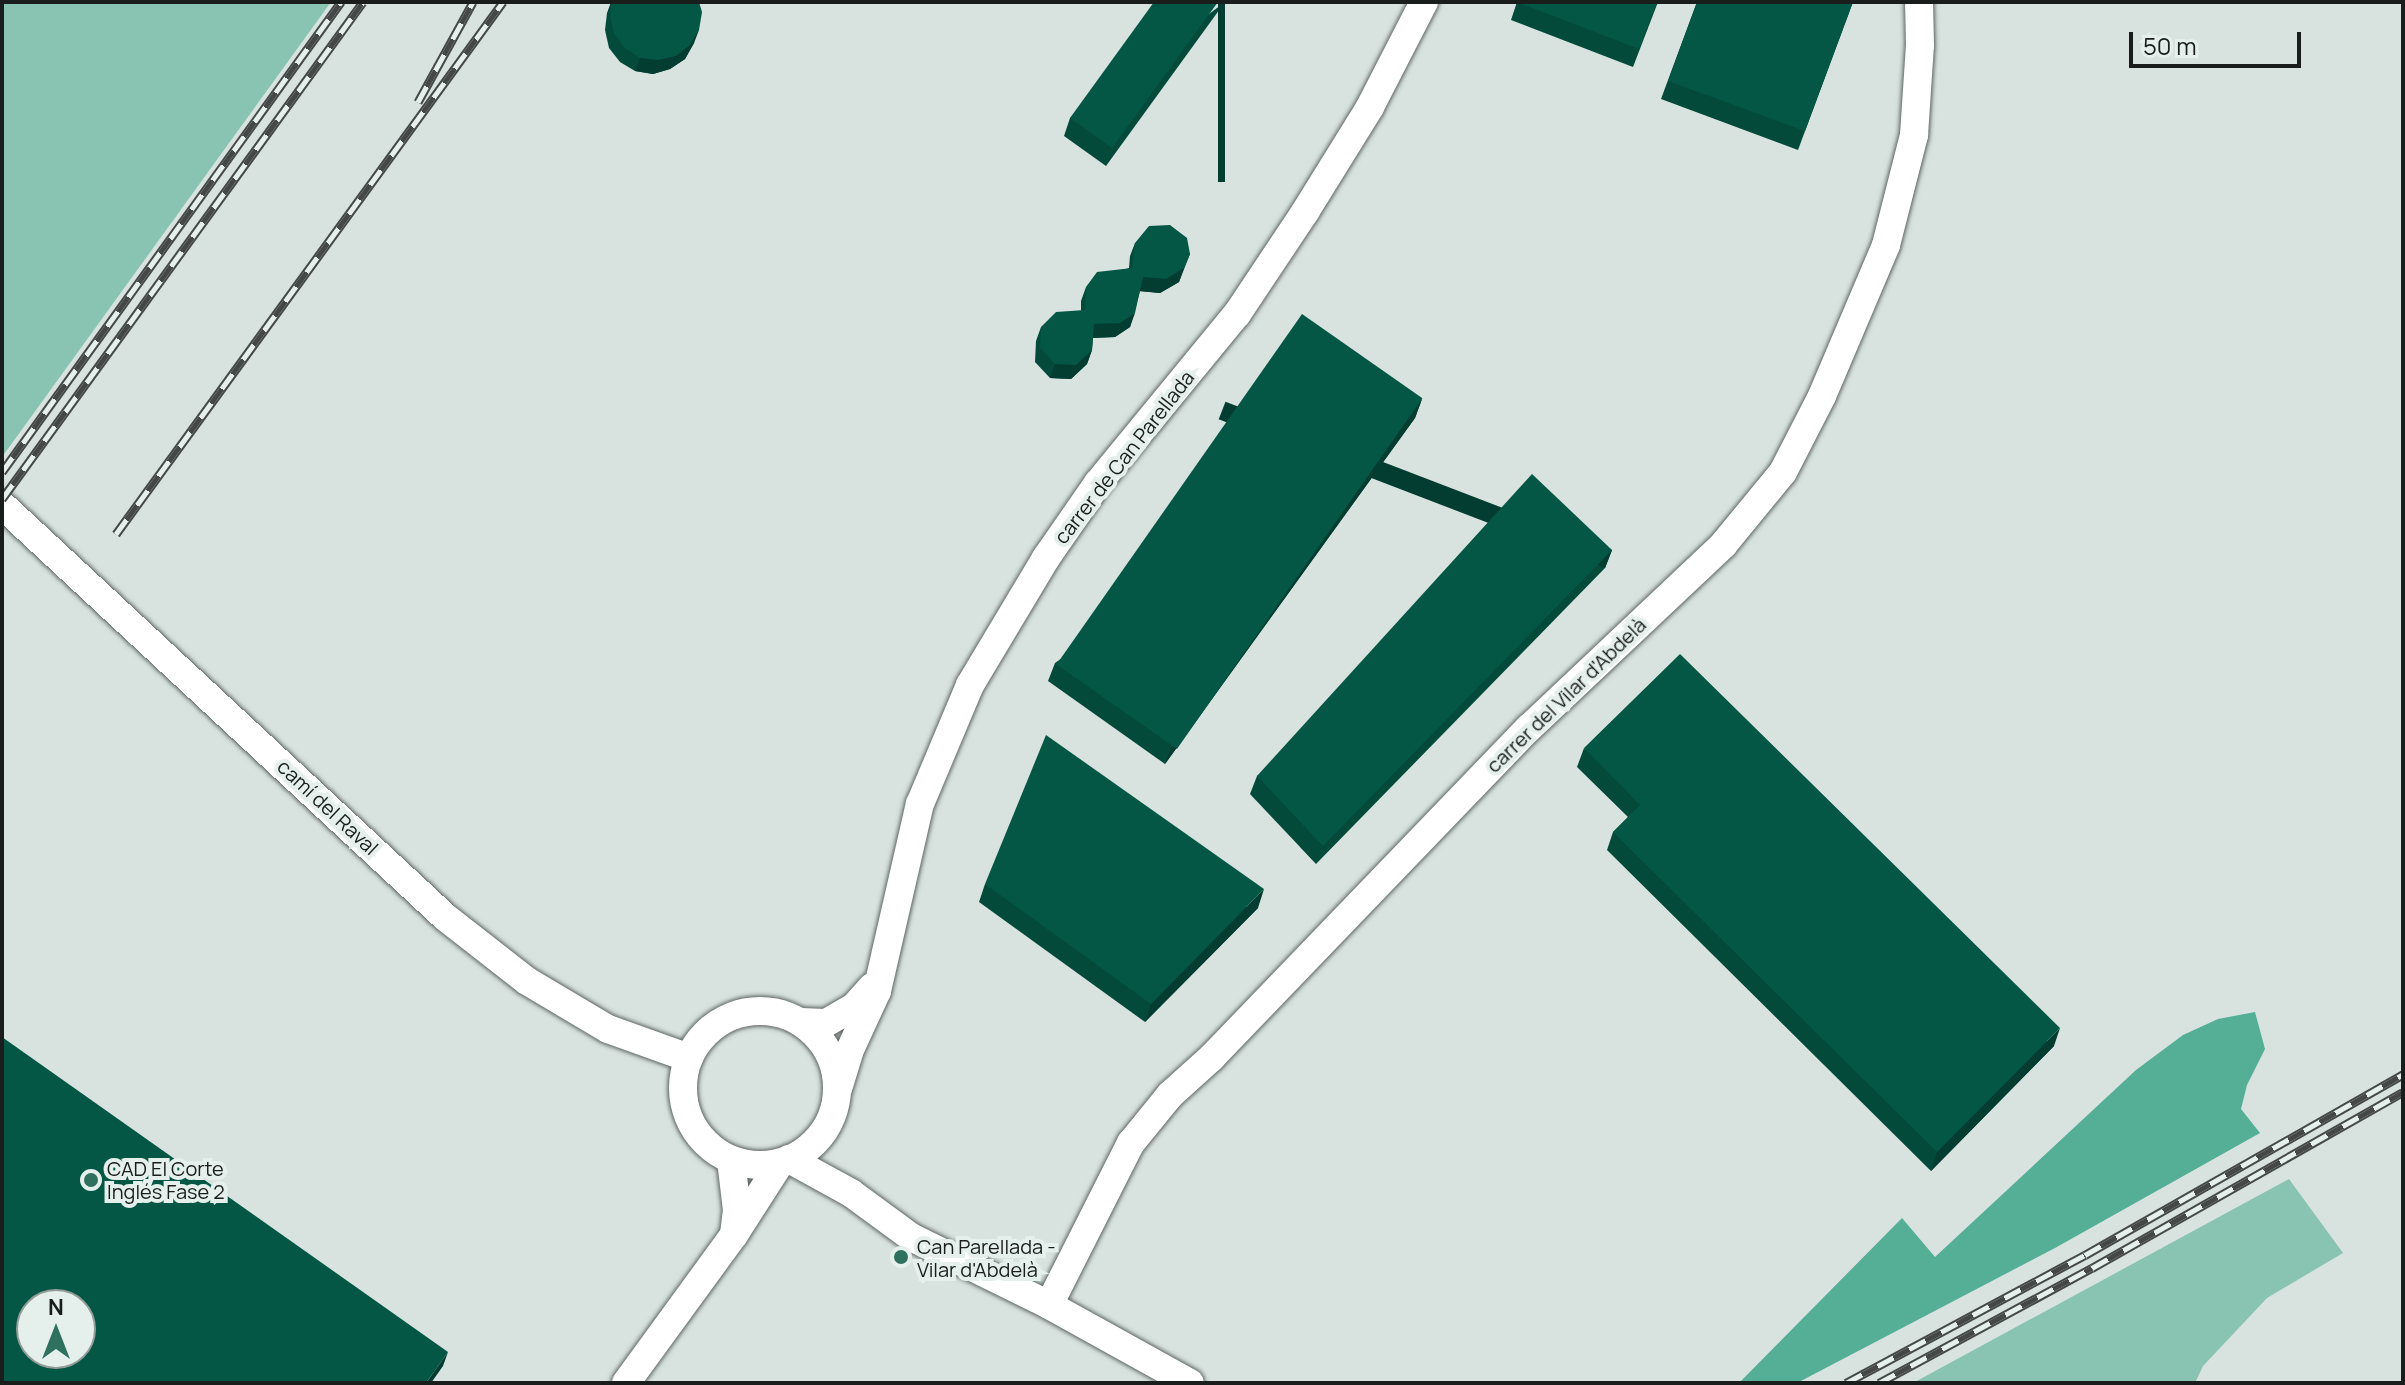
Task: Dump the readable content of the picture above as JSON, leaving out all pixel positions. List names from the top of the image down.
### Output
{
  "streets": {
    "street": ["carrer de Can Parellada", "carrer del Vilar d'Abdelà", "camí del Raval"]
  },
  "crossings": [
    ["carrer de Can Parellada", "camí del Raval"]
  ],
  "places": ["CAD El Corte Inglés Fase 2", "Can Parellada - Vilar d'Abdelà"],
  "scale_bar": "50 m",
  "north": "top"
}
